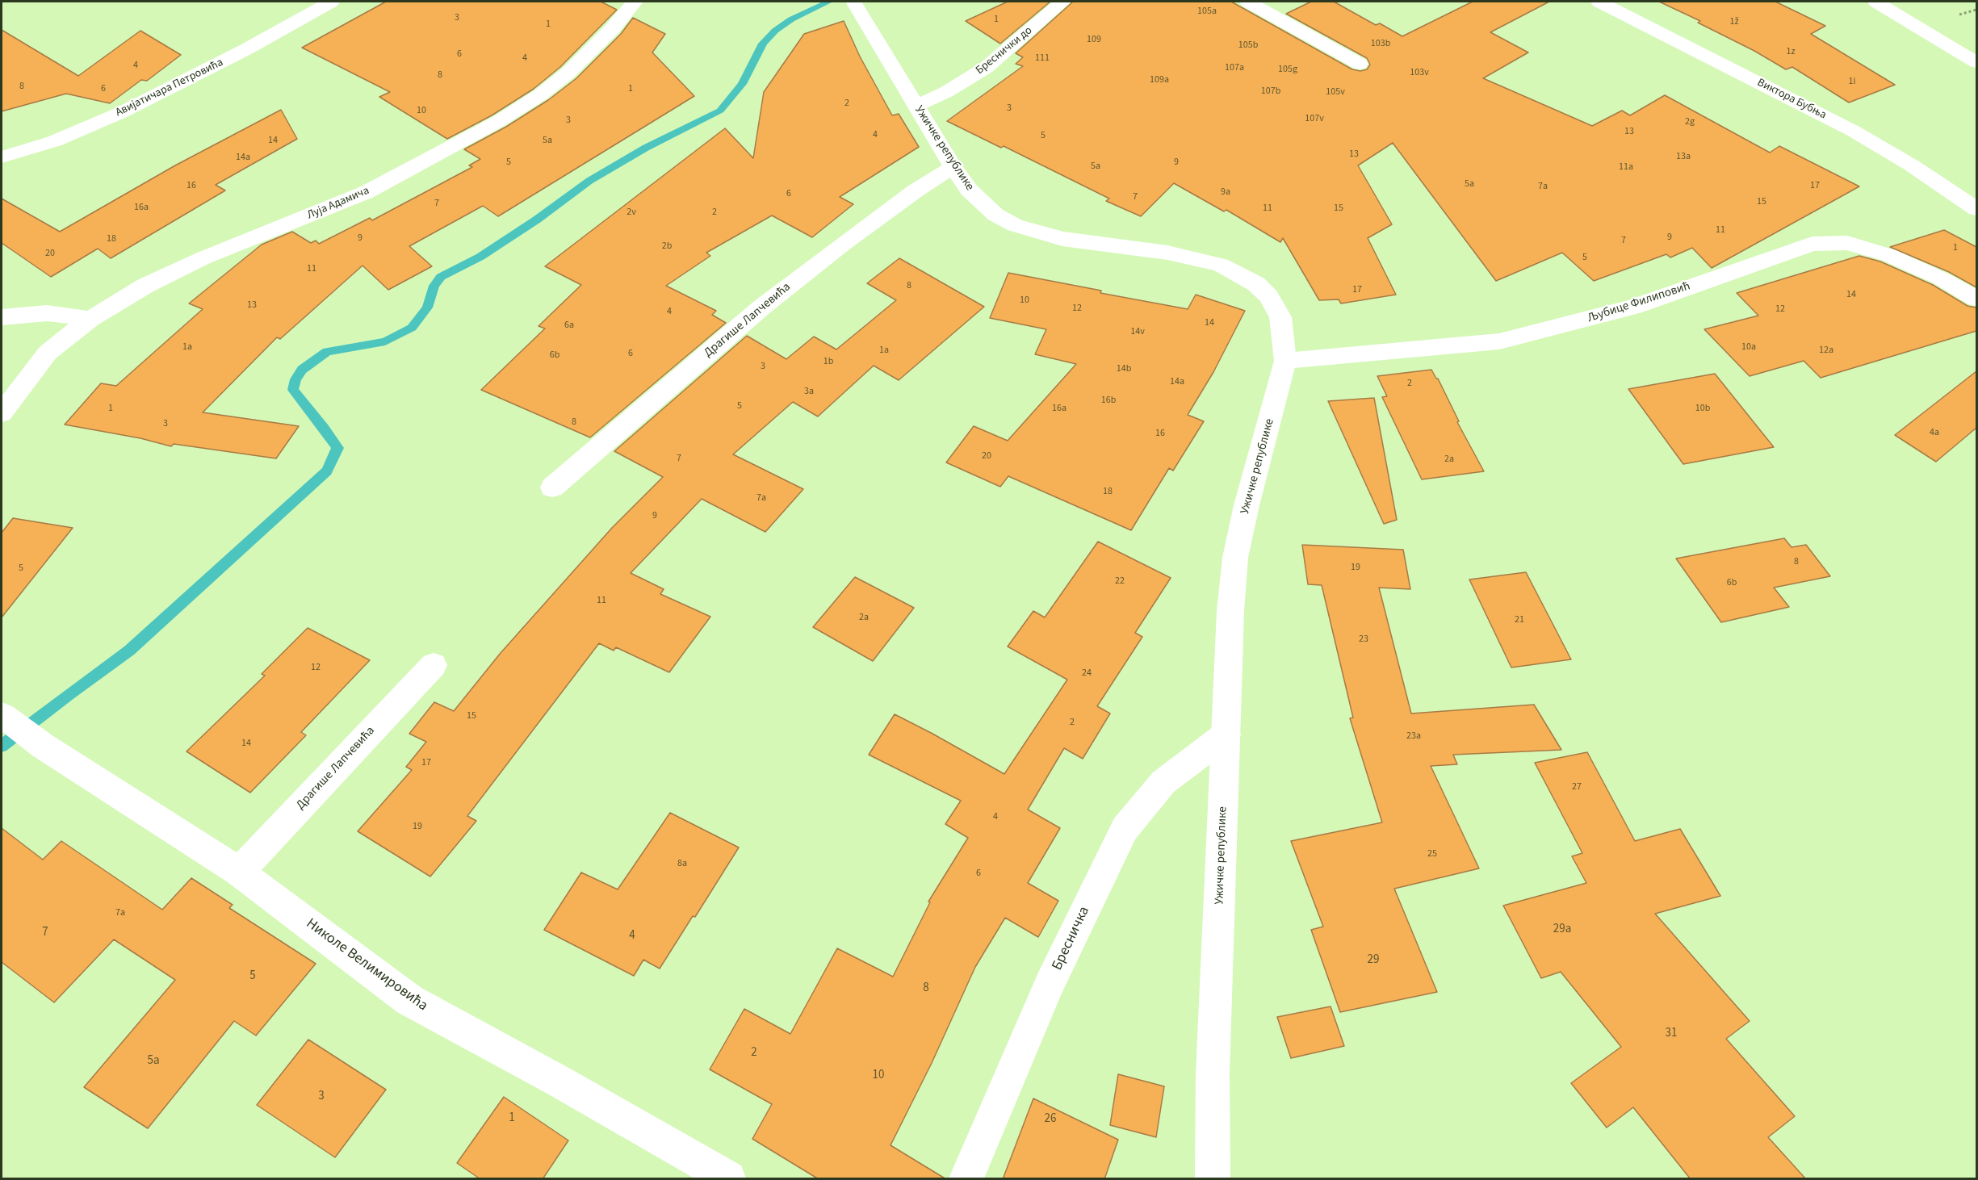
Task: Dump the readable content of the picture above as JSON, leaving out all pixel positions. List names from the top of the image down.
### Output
{
  "streets": {
    "street": [
      "Бреснички до",
      "Авијатичара Петровића",
      "Виктора Бубња",
      "Ужичке републике",
      "Луја Адамича",
      "Љубице Филиповић",
      "Драгише Лапчевића",
      "Бресничка",
      "Николе Велимировића"
    ]
  },
  "crossings": [
    ["Бреснички до", "Ужичке републике"],
    ["Ужичке републике", "Љубице Филиповић"],
    ["Ужичке републике", "Драгише Лапчевића"],
    ["Ужичке републике", "Бресничка"],
    ["Драгише Лапчевића", "Николе Велимировића"]
  ],
  "house_numbers": [
    "105a",
    "3",
    "1",
    "1ž",
    "1",
    "109",
    "103b",
    "105b",
    "1z",
    "6",
    "4",
    "111",
    "4",
    "107a",
    "105g",
    "103v",
    "8",
    "109a",
    "1i",
    "8",
    "6",
    "1",
    "107b",
    "105v",
    "2",
    "3",
    "10",
    "107v",
    "3",
    "2g",
    "13",
    "4",
    "5",
    "14",
    "5a",
    "13",
    "13a",
    "14a",
    "5",
    "9",
    "5a",
    "11a",
    "5a",
    "16",
    "17",
    "7a",
    "9a",
    "6",
    "7",
    "15",
    "7",
    "16a",
    "11",
    "15",
    "2v",
    "2",
    "11",
    "9",
    "9",
    "18",
    "7",
    "2b",
    "1",
    "20",
    "5",
    "11",
    "8",
    "17",
    "14",
    "10",
    "13",
    "12",
    "12",
    "4",
    "14",
    "6a",
    "14v",
    "1a",
    "10a",
    "1a",
    "12a",
    "6",
    "6b",
    "1b",
    "3",
    "14b",
    "14a",
    "2",
    "3a",
    "16b",
    "5",
    "1",
    "16a",
    "10b",
    "8",
    "3",
    "4a",
    "16",
    "20",
    "7",
    "2a",
    "18",
    "7a",
    "9",
    "8",
    "19",
    "5",
    "22",
    "6b",
    "11",
    "2a",
    "21",
    "23",
    "12",
    "24",
    "15",
    "2",
    "23a",
    "14",
    "17",
    "27",
    "4",
    "19",
    "25",
    "8a",
    "6",
    "7a",
    "29a",
    "7",
    "4",
    "29",
    "5",
    "8",
    "31",
    "2",
    "5a",
    "10",
    "3",
    "1",
    "26"
  ]
}
